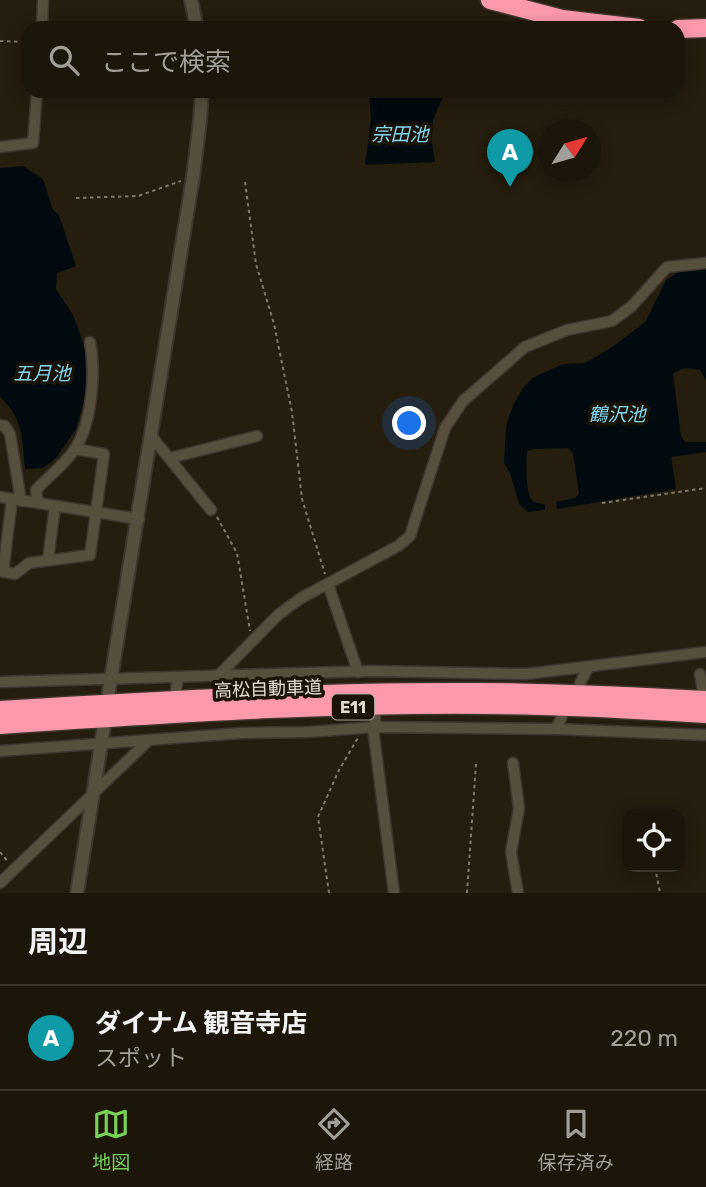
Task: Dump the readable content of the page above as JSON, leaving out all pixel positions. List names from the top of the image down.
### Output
{
  "streets": {
    "highway": ["高松自動車道", "E11"]
  },
  "water": ["宗田池", "五月池", "鶴沢池"],
  "north": "top right",
  "page": {
    "search": "ここで検索",
    "pins": "A",
    "heading": "周辺",
    "list": [
      {
        "mark": "A",
        "name": "ダイナム 観音寺店",
        "note": "スポット",
        "value": "220 m"
      }
    ],
    "nav": ["地図", "経路", "保存済み"]
  }
}
